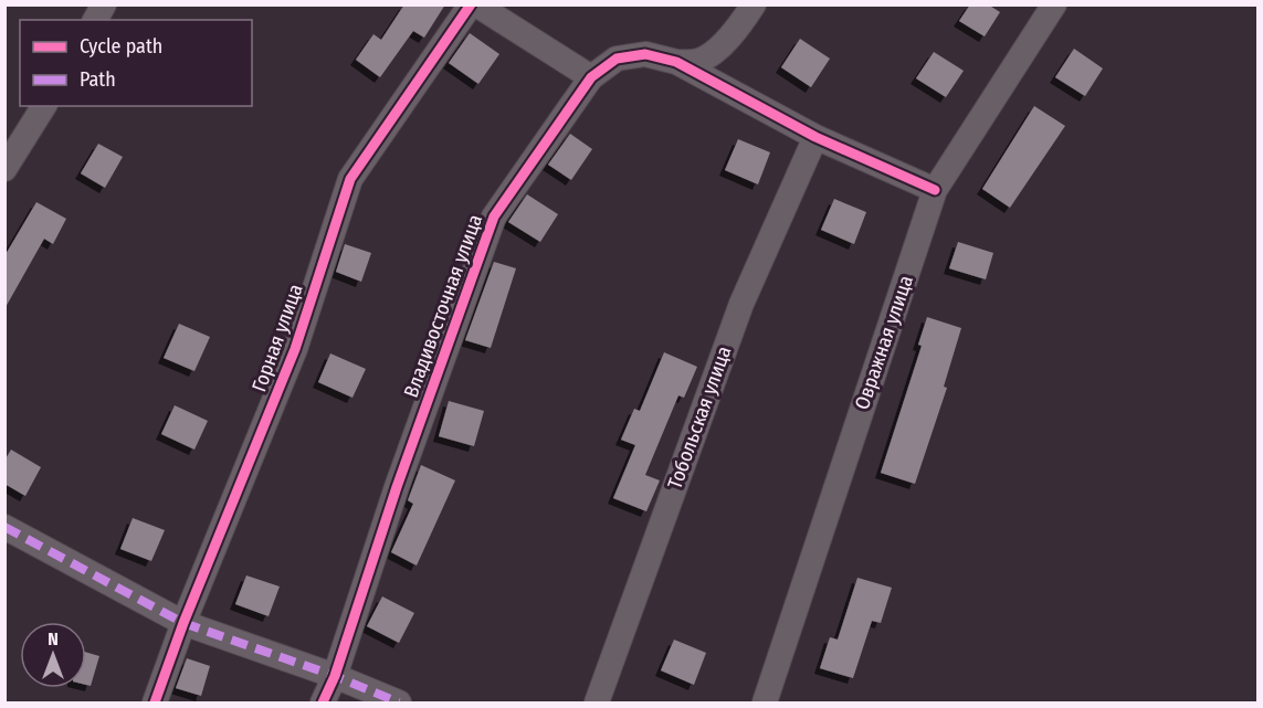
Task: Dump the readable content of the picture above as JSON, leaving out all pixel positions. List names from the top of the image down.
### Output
{
  "streets": {
    "street": [
      "Владивосточная улица",
      "Горная улица",
      "Овражная улица",
      "Тобольская улица"
    ]
  },
  "crossings": [
    ["Владивосточная улица", "Овражная улица"],
    ["Владивосточная улица", "Тобольская улица"]
  ],
  "legend": ["Cycle path", "Path"],
  "north": "top"
}
